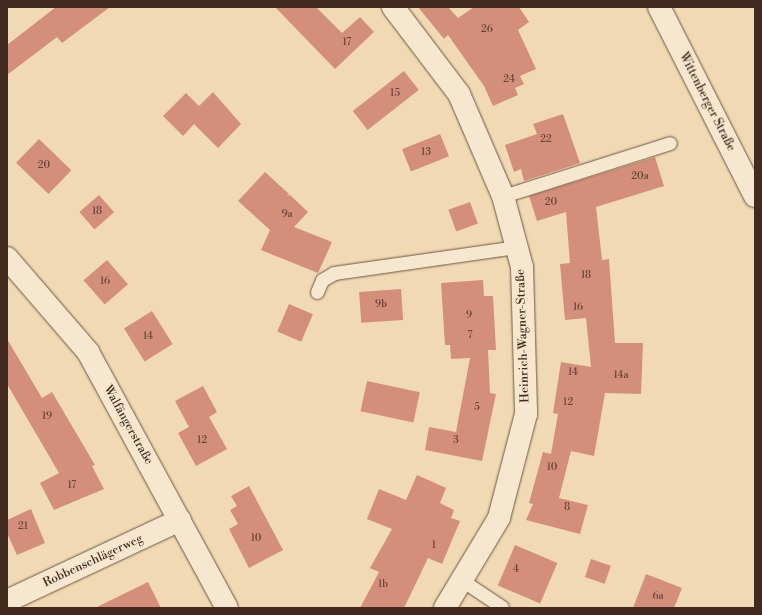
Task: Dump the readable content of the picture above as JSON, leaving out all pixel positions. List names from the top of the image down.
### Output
{
  "streets": {
    "street": [
      "Wittenberger Straße",
      "Heinrich-Wagner-Straße",
      "Walfängerstraße",
      "Robbenschlägerweg"
    ]
  },
  "crossings": [
    ["Walfängerstraße", "Robbenschlägerweg"]
  ],
  "house_numbers": [
    "26",
    "17",
    "24",
    "15",
    "22",
    "13",
    "20",
    "20a",
    "20",
    "18",
    "9a",
    "18",
    "16",
    "9b",
    "16",
    "9",
    "7",
    "14",
    "14",
    "14a",
    "12",
    "5",
    "19",
    "12",
    "3",
    "10",
    "17",
    "8",
    "21",
    "10",
    "1",
    "4",
    "1b",
    "6a"
  ]
}
